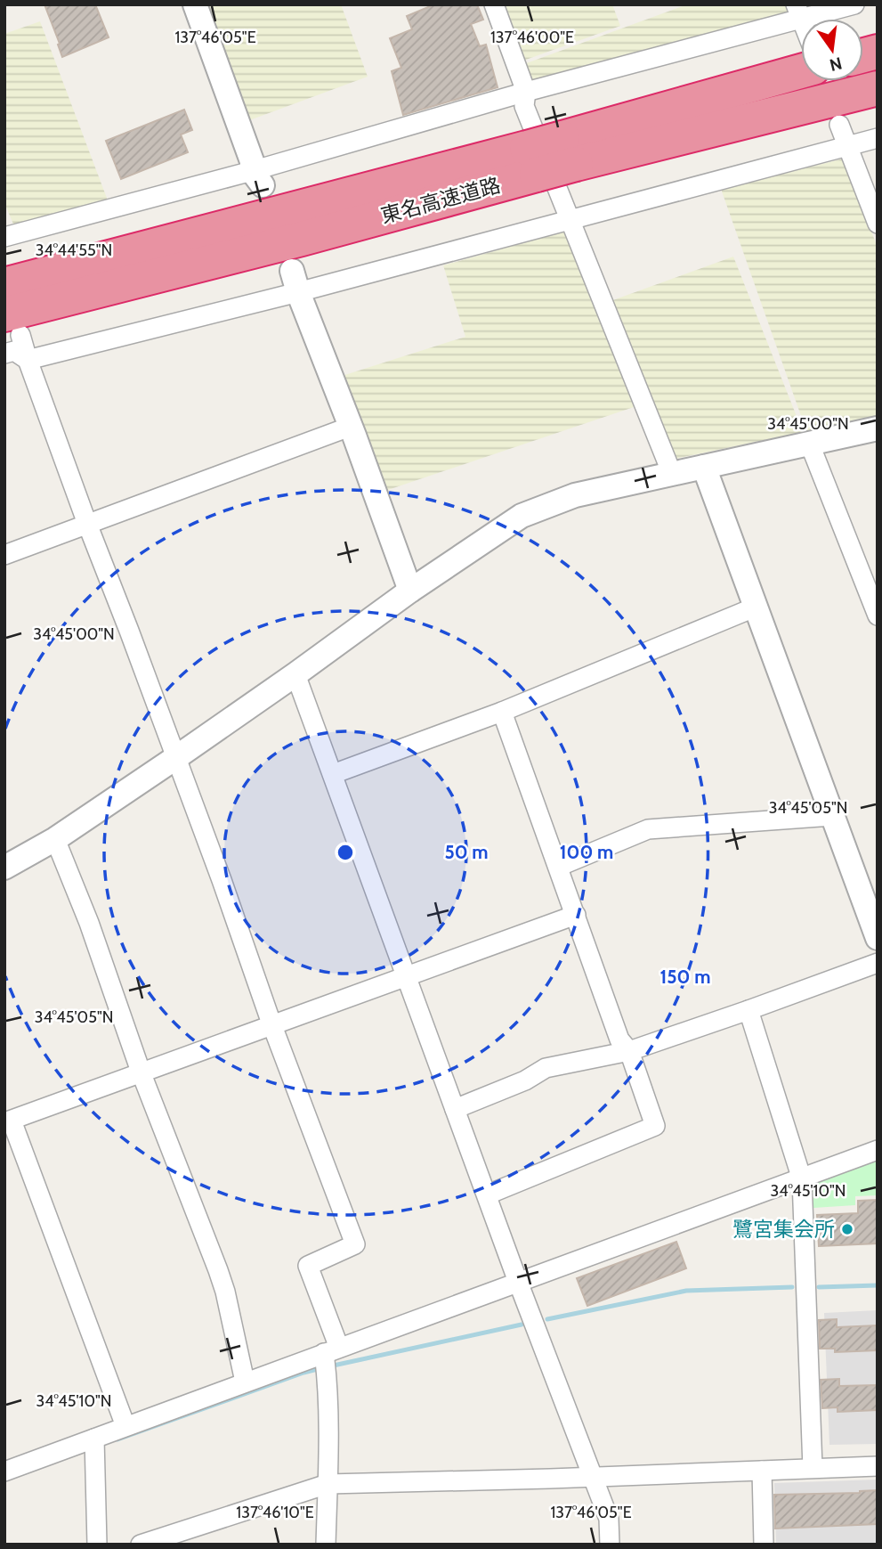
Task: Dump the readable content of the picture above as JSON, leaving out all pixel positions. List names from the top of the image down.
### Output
{
  "streets": {
    "highway": ["東名高速道路"]
  },
  "places": ["鷺宮集会所"],
  "north": "bottom",
  "coordinates": [
    "137°46'05\"E",
    "137°46'00\"E",
    "34°44'55\"N",
    "34°45'00\"N",
    "34°45'05\"N",
    "34°45'10\"N",
    "137°46'10\"E"
  ],
  "rings": ["50 m", "100 m", "150 m"]
}
